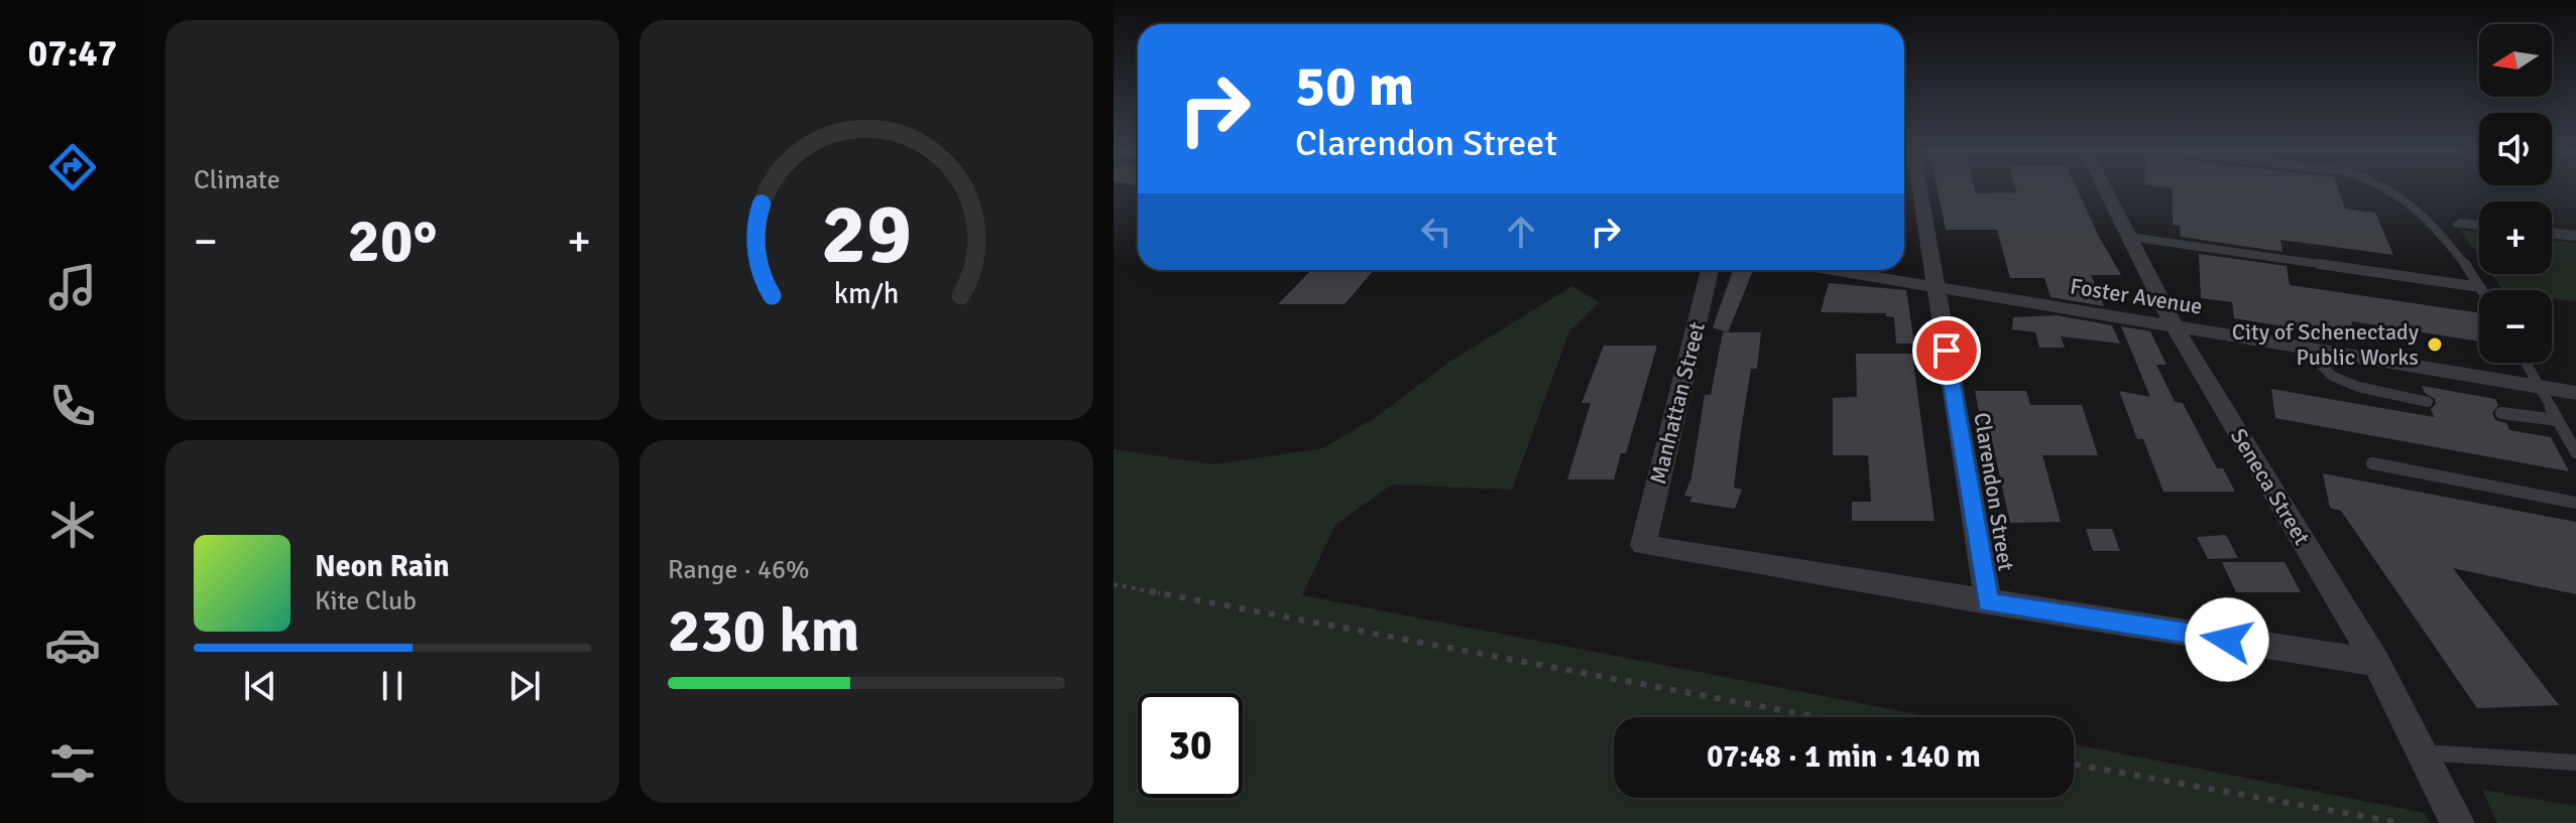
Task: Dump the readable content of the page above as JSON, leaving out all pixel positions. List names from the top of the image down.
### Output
{
  "streets": {
    "street": [
      "Foster Avenue",
      "Manhattan Street",
      "Seneca Street",
      "Clarendon Street"
    ]
  },
  "crossings": [
    ["Foster Avenue", "Seneca Street"],
    ["Foster Avenue", "Clarendon Street"],
    ["Manhattan Street", "Clarendon Street"]
  ],
  "places": ["City of Schenectady Public Works"],
  "north": "left",
  "page": {
    "tabs": "07:47",
    "tile": [
      "Climate",
      ["Range · 46%", "230 km"]
    ],
    "map_buttons": ["+", "−"],
    "turn": ["50 m", "Clarendon Street"],
    "heat": ["−", "20°", "+"],
    "song": ["Neon Rain", "Kite Club"],
    "limit": "30",
    "trip": "07:48 · 1 min · 140 m",
    "gauge": ["29", "km/h"]
  }
}
